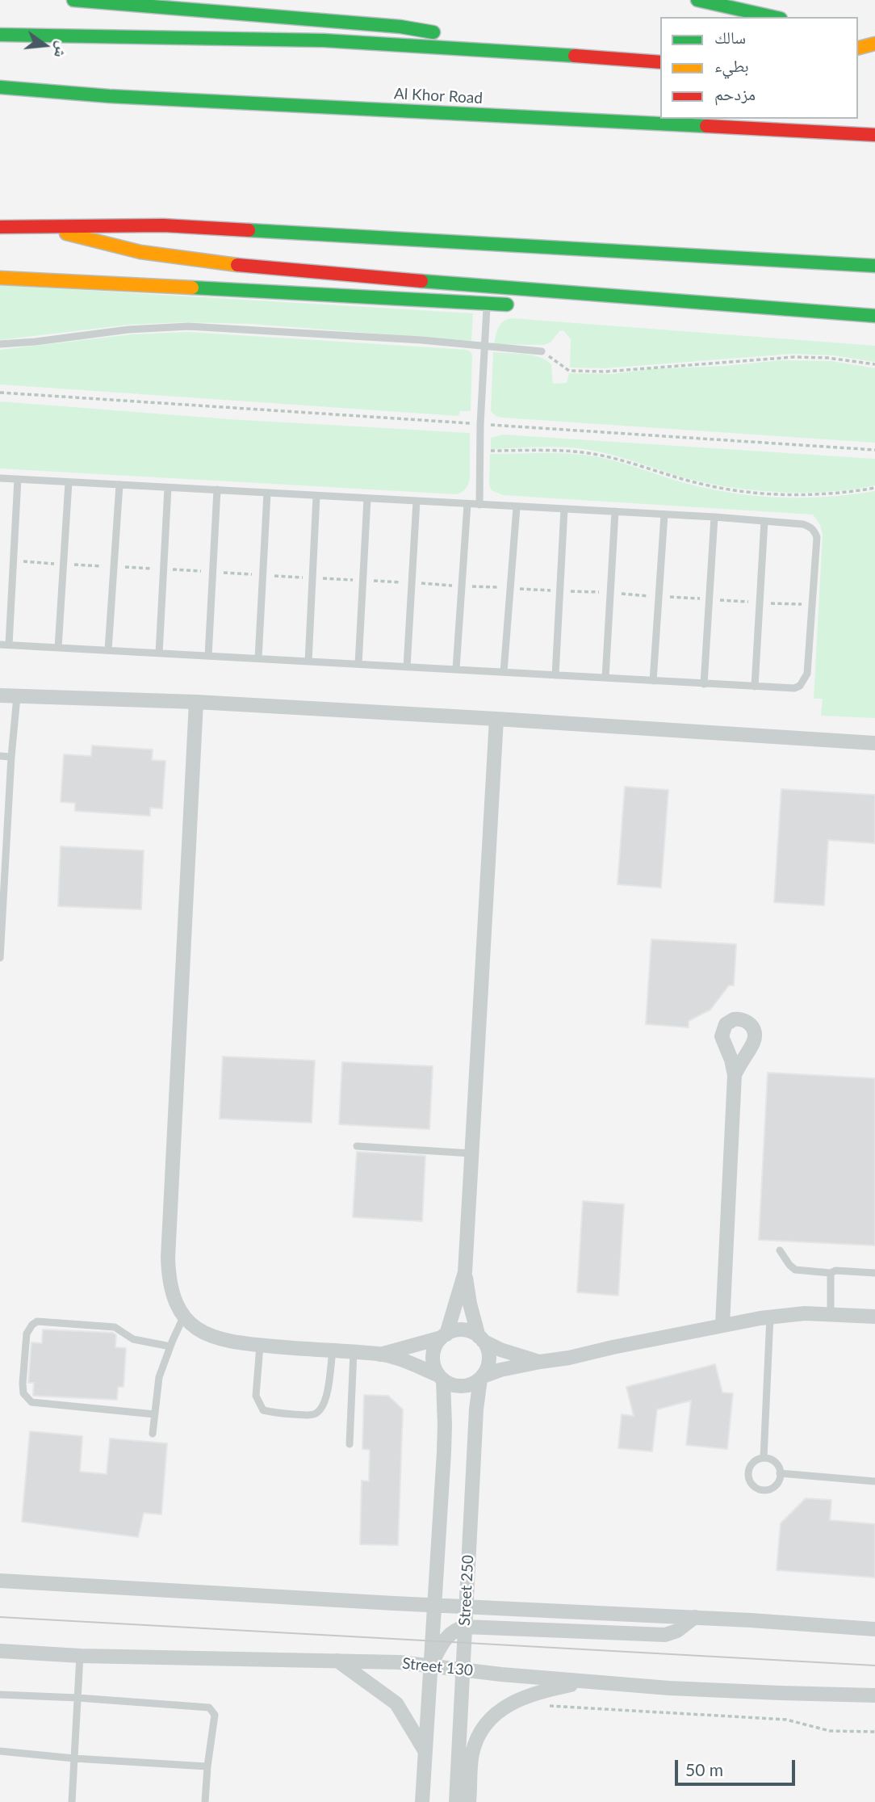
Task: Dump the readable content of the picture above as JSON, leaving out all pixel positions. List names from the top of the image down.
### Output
{
  "streets": {
    "highway": ["Al Khor Road"],
    "street": ["Street 250", "Street 130"]
  },
  "crossings": [
    ["Street 250", "Street 130"]
  ],
  "legend": ["سالك", "بطيء", "مزدحم"],
  "scale_bar": "50 m",
  "north": "right"
}
